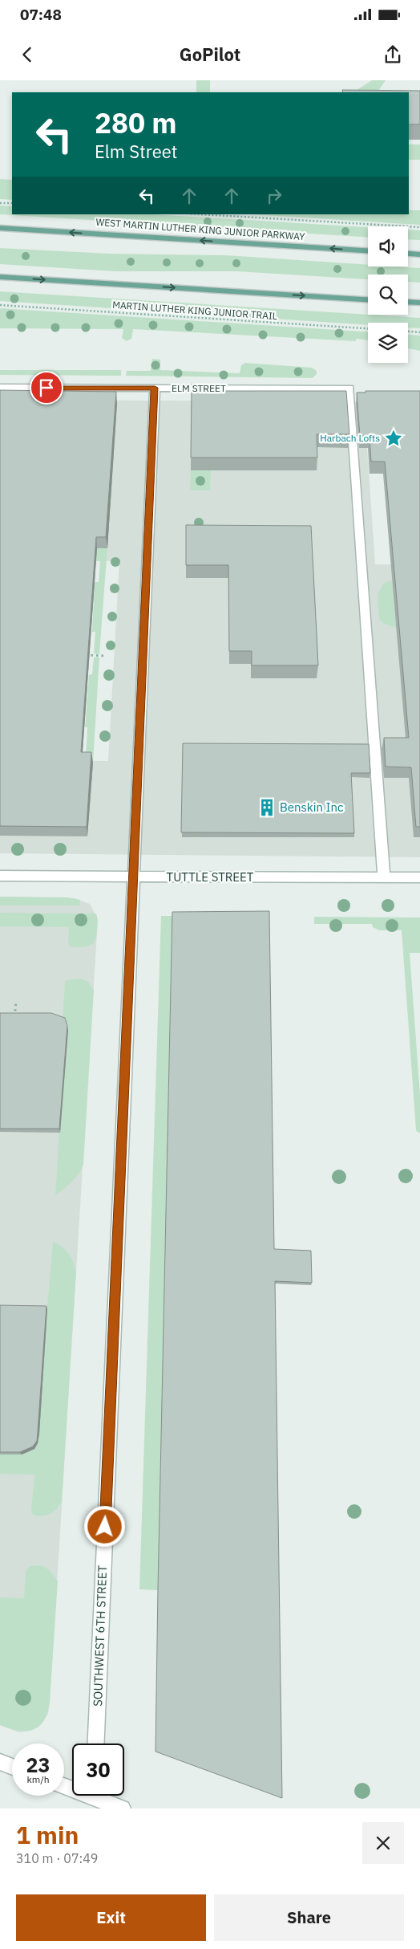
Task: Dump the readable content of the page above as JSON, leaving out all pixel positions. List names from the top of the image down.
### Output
{
  "streets": {
    "main road": ["WEST MARTIN LUTHER KING JUNIOR PARKWAY"],
    "street": ["ELM STREET", "TUTTLE STREET", "SOUTHWEST 6TH STREET"],
    "path": ["MARTIN LUTHER KING JUNIOR TRAIL"]
  },
  "crossings": [
    ["ELM STREET", "TUTTLE STREET"],
    ["ELM STREET", "SOUTHWEST 6TH STREET"],
    ["TUTTLE STREET", "SOUTHWEST 6TH STREET"]
  ],
  "places": {
    "place": ["Harbach Lofts"],
    "building": ["Benskin Inc"]
  },
  "page": {
    "status": "07:48",
    "header": "GoPilot",
    "turn": ["280 m", "Elm Street"],
    "speed": "23 km/h",
    "limit": "30",
    "heading": ["1 min", "310 m · 07:49"],
    "buttons": ["Exit", "Share"]
  }
}
